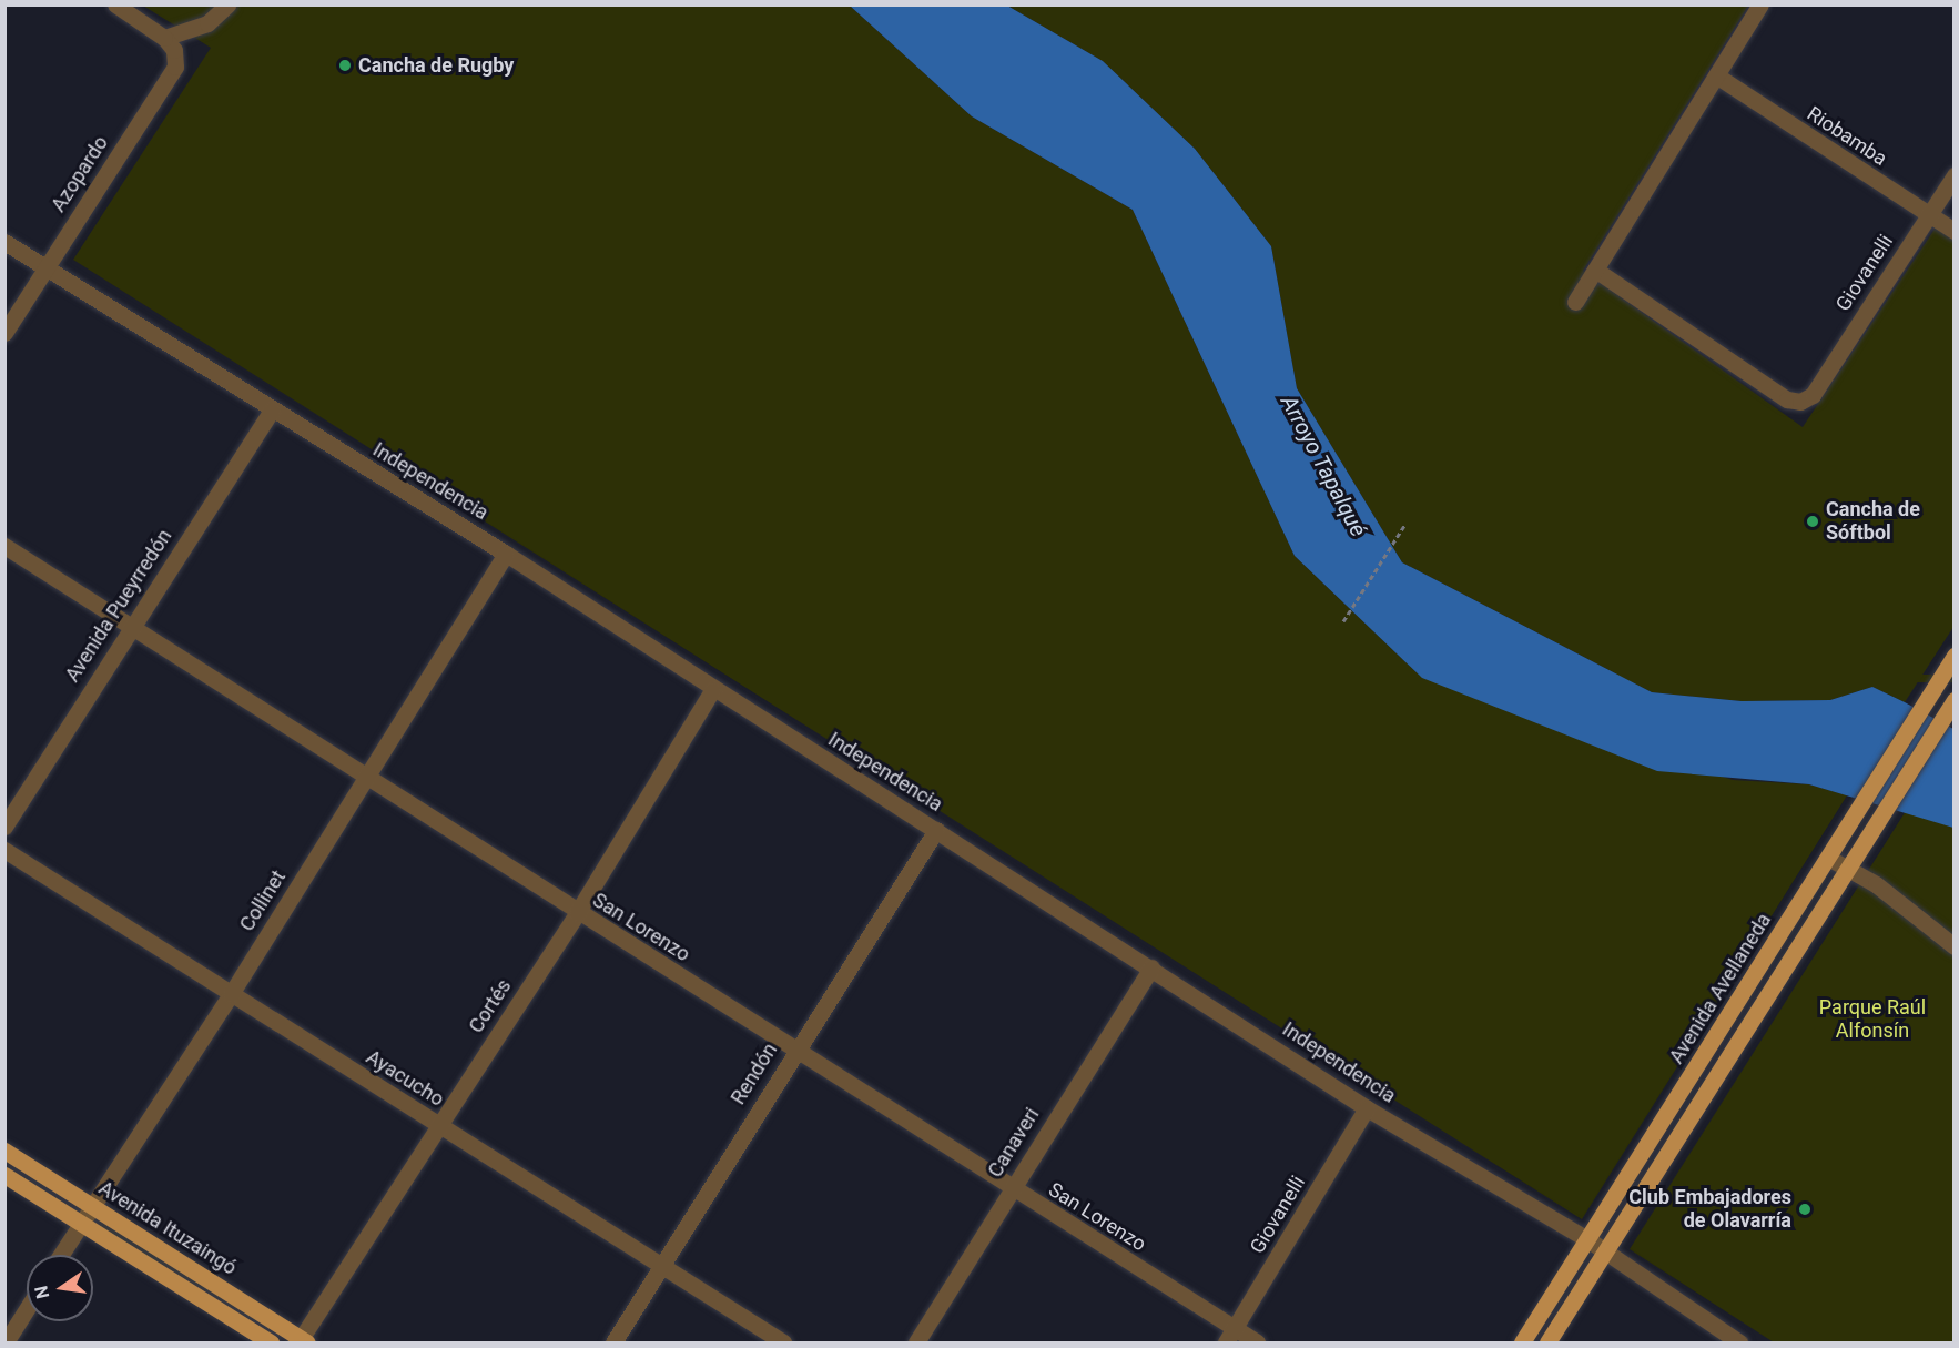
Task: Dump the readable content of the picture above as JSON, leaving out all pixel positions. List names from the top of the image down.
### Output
{
  "streets": {
    "main road": ["Avenida Avellaneda", "Avenida Ituzaingó"],
    "street": [
      "Riobamba",
      "Azopardo",
      "Giovanelli",
      "Independencia",
      "Avenida Pueyrredón",
      "Collinet",
      "San Lorenzo",
      "Cortés",
      "Rendón",
      "Ayacucho",
      "Canaveri"
    ]
  },
  "crossings": [
    ["Riobamba", "Giovanelli"],
    ["Azopardo", "Independencia"],
    ["Giovanelli", "Independencia"],
    ["Giovanelli", "San Lorenzo"],
    ["Independencia", "Avenida Pueyrredón"],
    ["Independencia", "Collinet"],
    ["Independencia", "Avenida Avellaneda"],
    ["Independencia", "Cortés"],
    ["Independencia", "Rendón"],
    ["Independencia", "Canaveri"],
    ["Avenida Pueyrredón", "San Lorenzo"],
    ["Collinet", "San Lorenzo"],
    ["Collinet", "Ayacucho"],
    ["Collinet", "Avenida Ituzaingó"],
    ["San Lorenzo", "Cortés"],
    ["San Lorenzo", "Rendón"],
    ["San Lorenzo", "Canaveri"],
    ["Cortés", "Ayacucho"],
    ["Cortés", "Avenida Ituzaingó"],
    ["Rendón", "Ayacucho"]
  ],
  "water": ["Arroyo Tapalqué"],
  "parks": ["Parque Raúl Alfonsín"],
  "places": ["Cancha de Rugby", "Cancha de Sóftbol", "Club Embajadores de Olavarría"],
  "north": "left"
}
